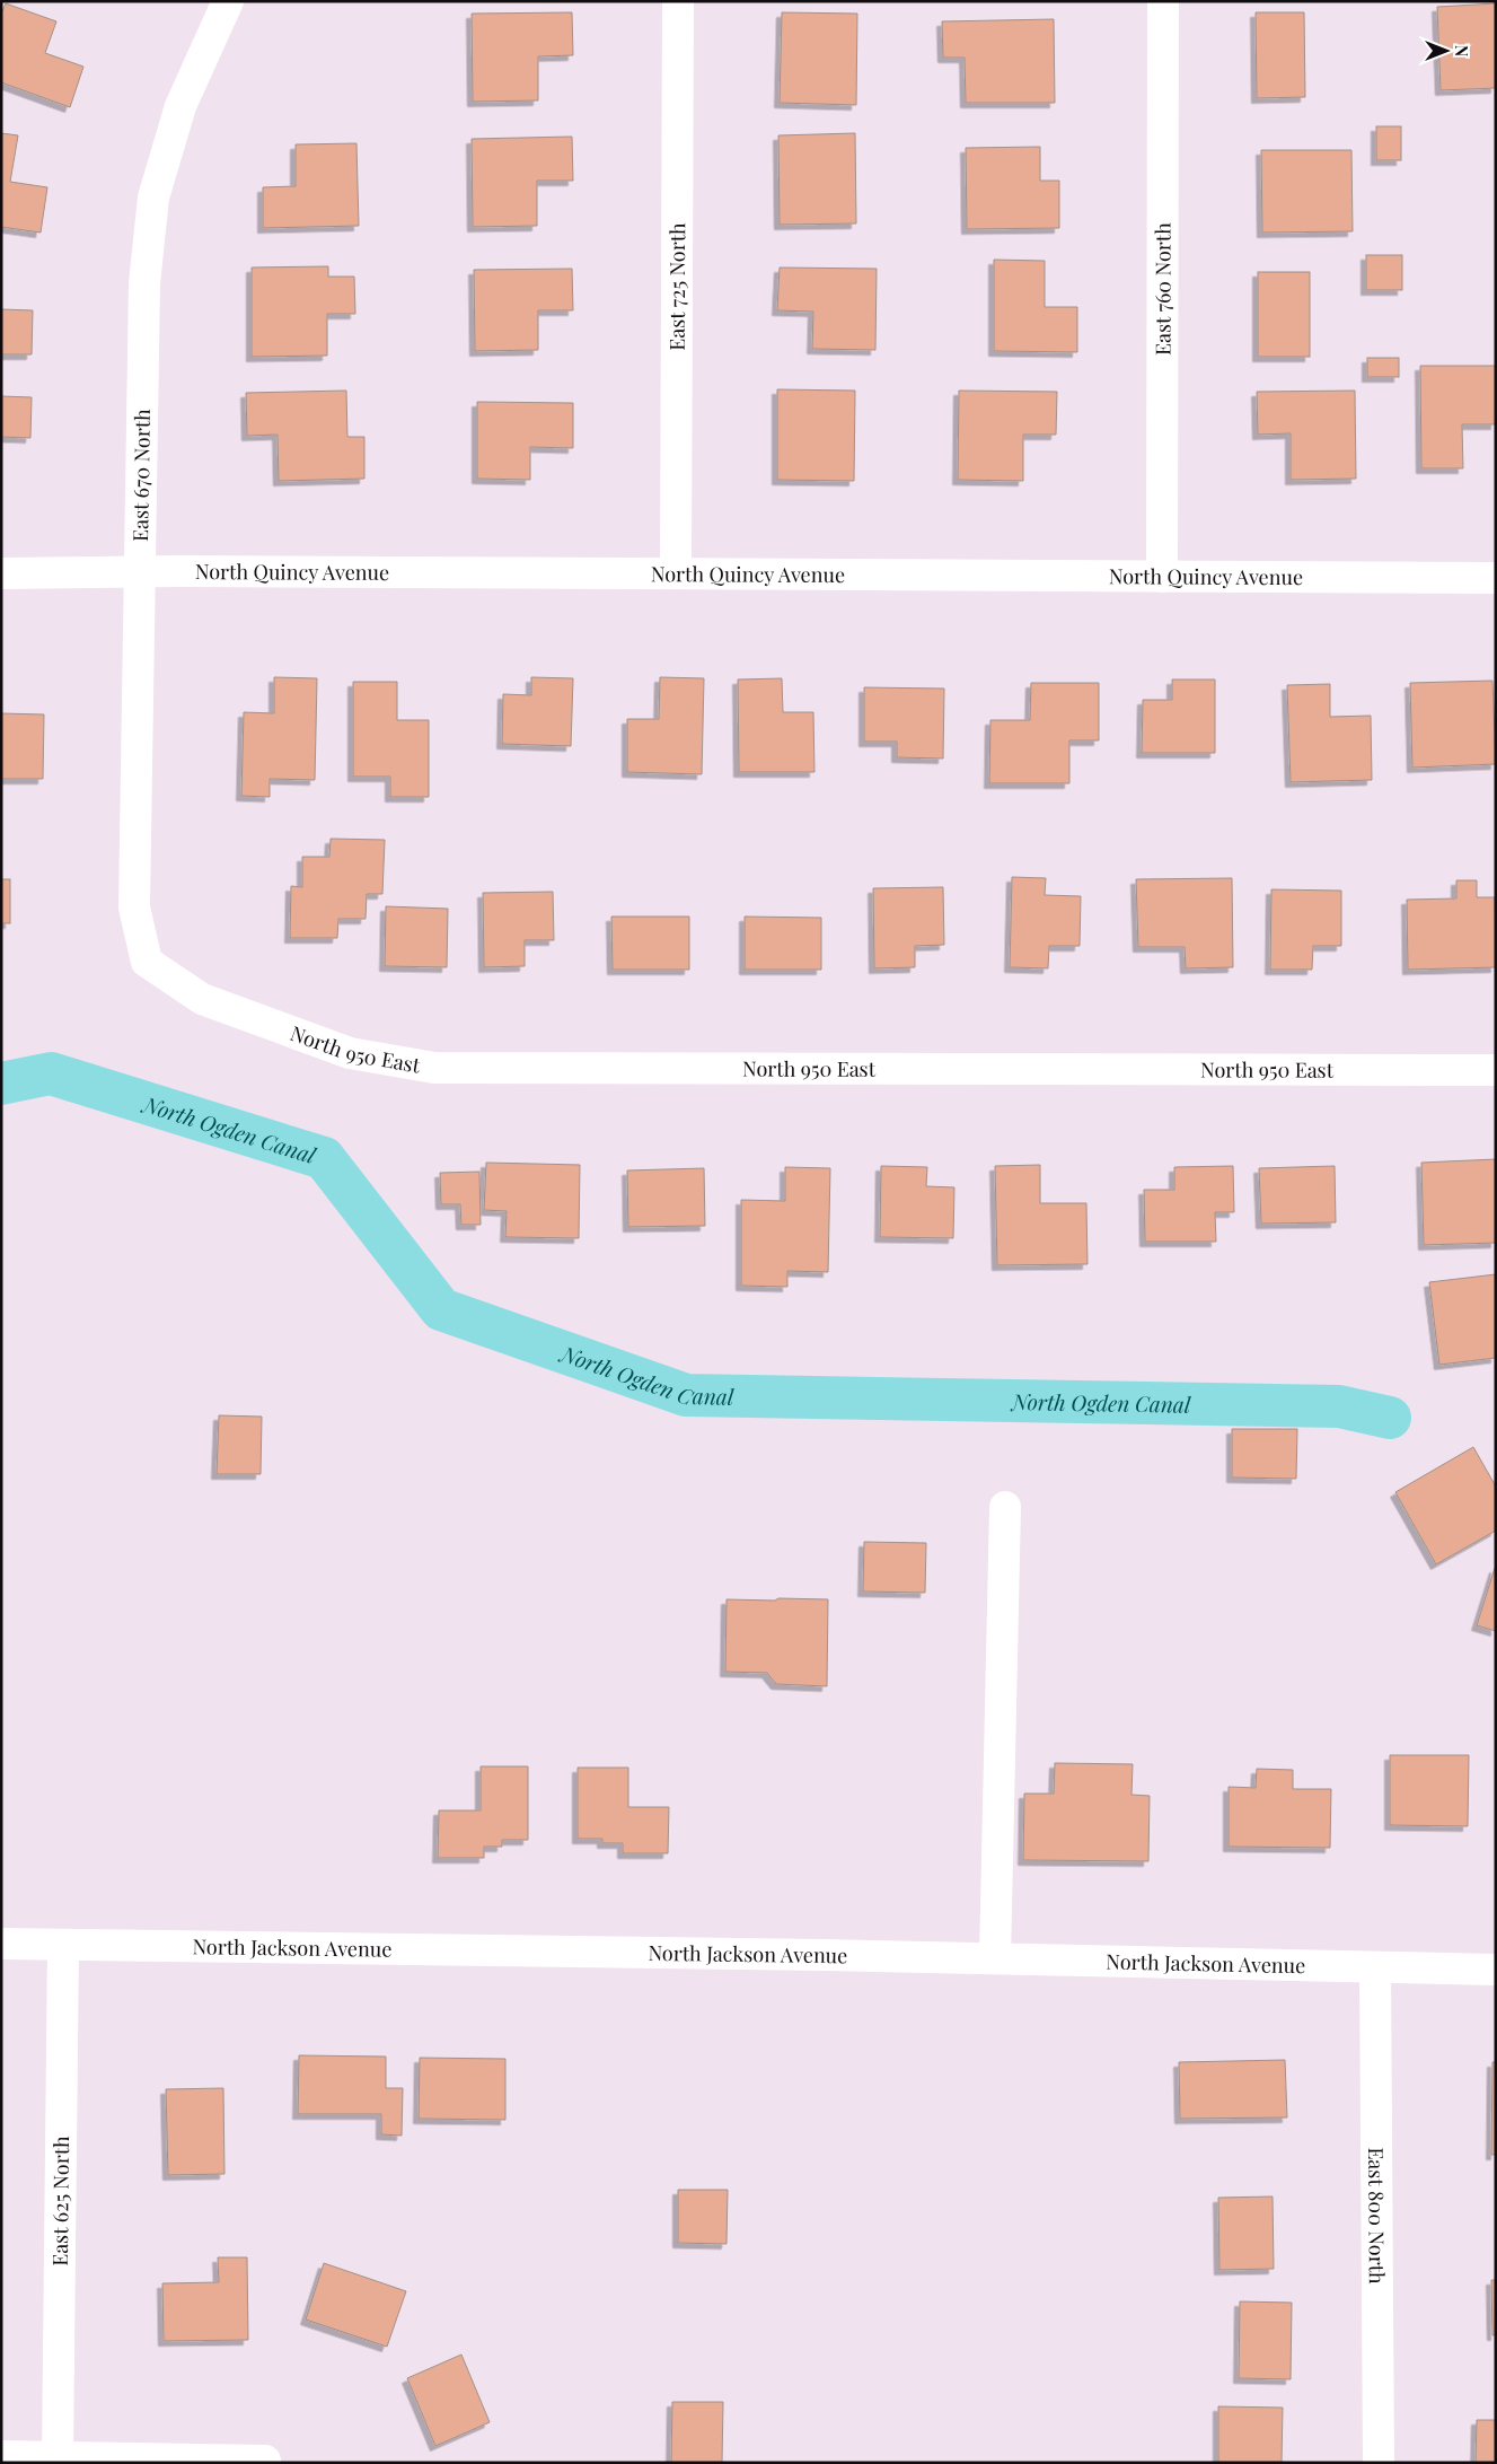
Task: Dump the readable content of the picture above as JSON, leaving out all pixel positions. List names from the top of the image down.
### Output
{
  "streets": {
    "street": [
      "East 725 North",
      "East 760 North",
      "East 670 North",
      "North Quincy Avenue",
      "North 950 East",
      "North Jackson Avenue",
      "East 625 North",
      "East 800 North"
    ]
  },
  "crossings": [
    ["East 725 North", "North Quincy Avenue"],
    ["East 760 North", "North Quincy Avenue"],
    ["East 670 North", "North Quincy Avenue"],
    ["East 670 North", "North 950 East"],
    ["North Jackson Avenue", "East 625 North"],
    ["North Jackson Avenue", "East 800 North"]
  ],
  "water": ["North Ogden Canal"],
  "north": "right"
}
